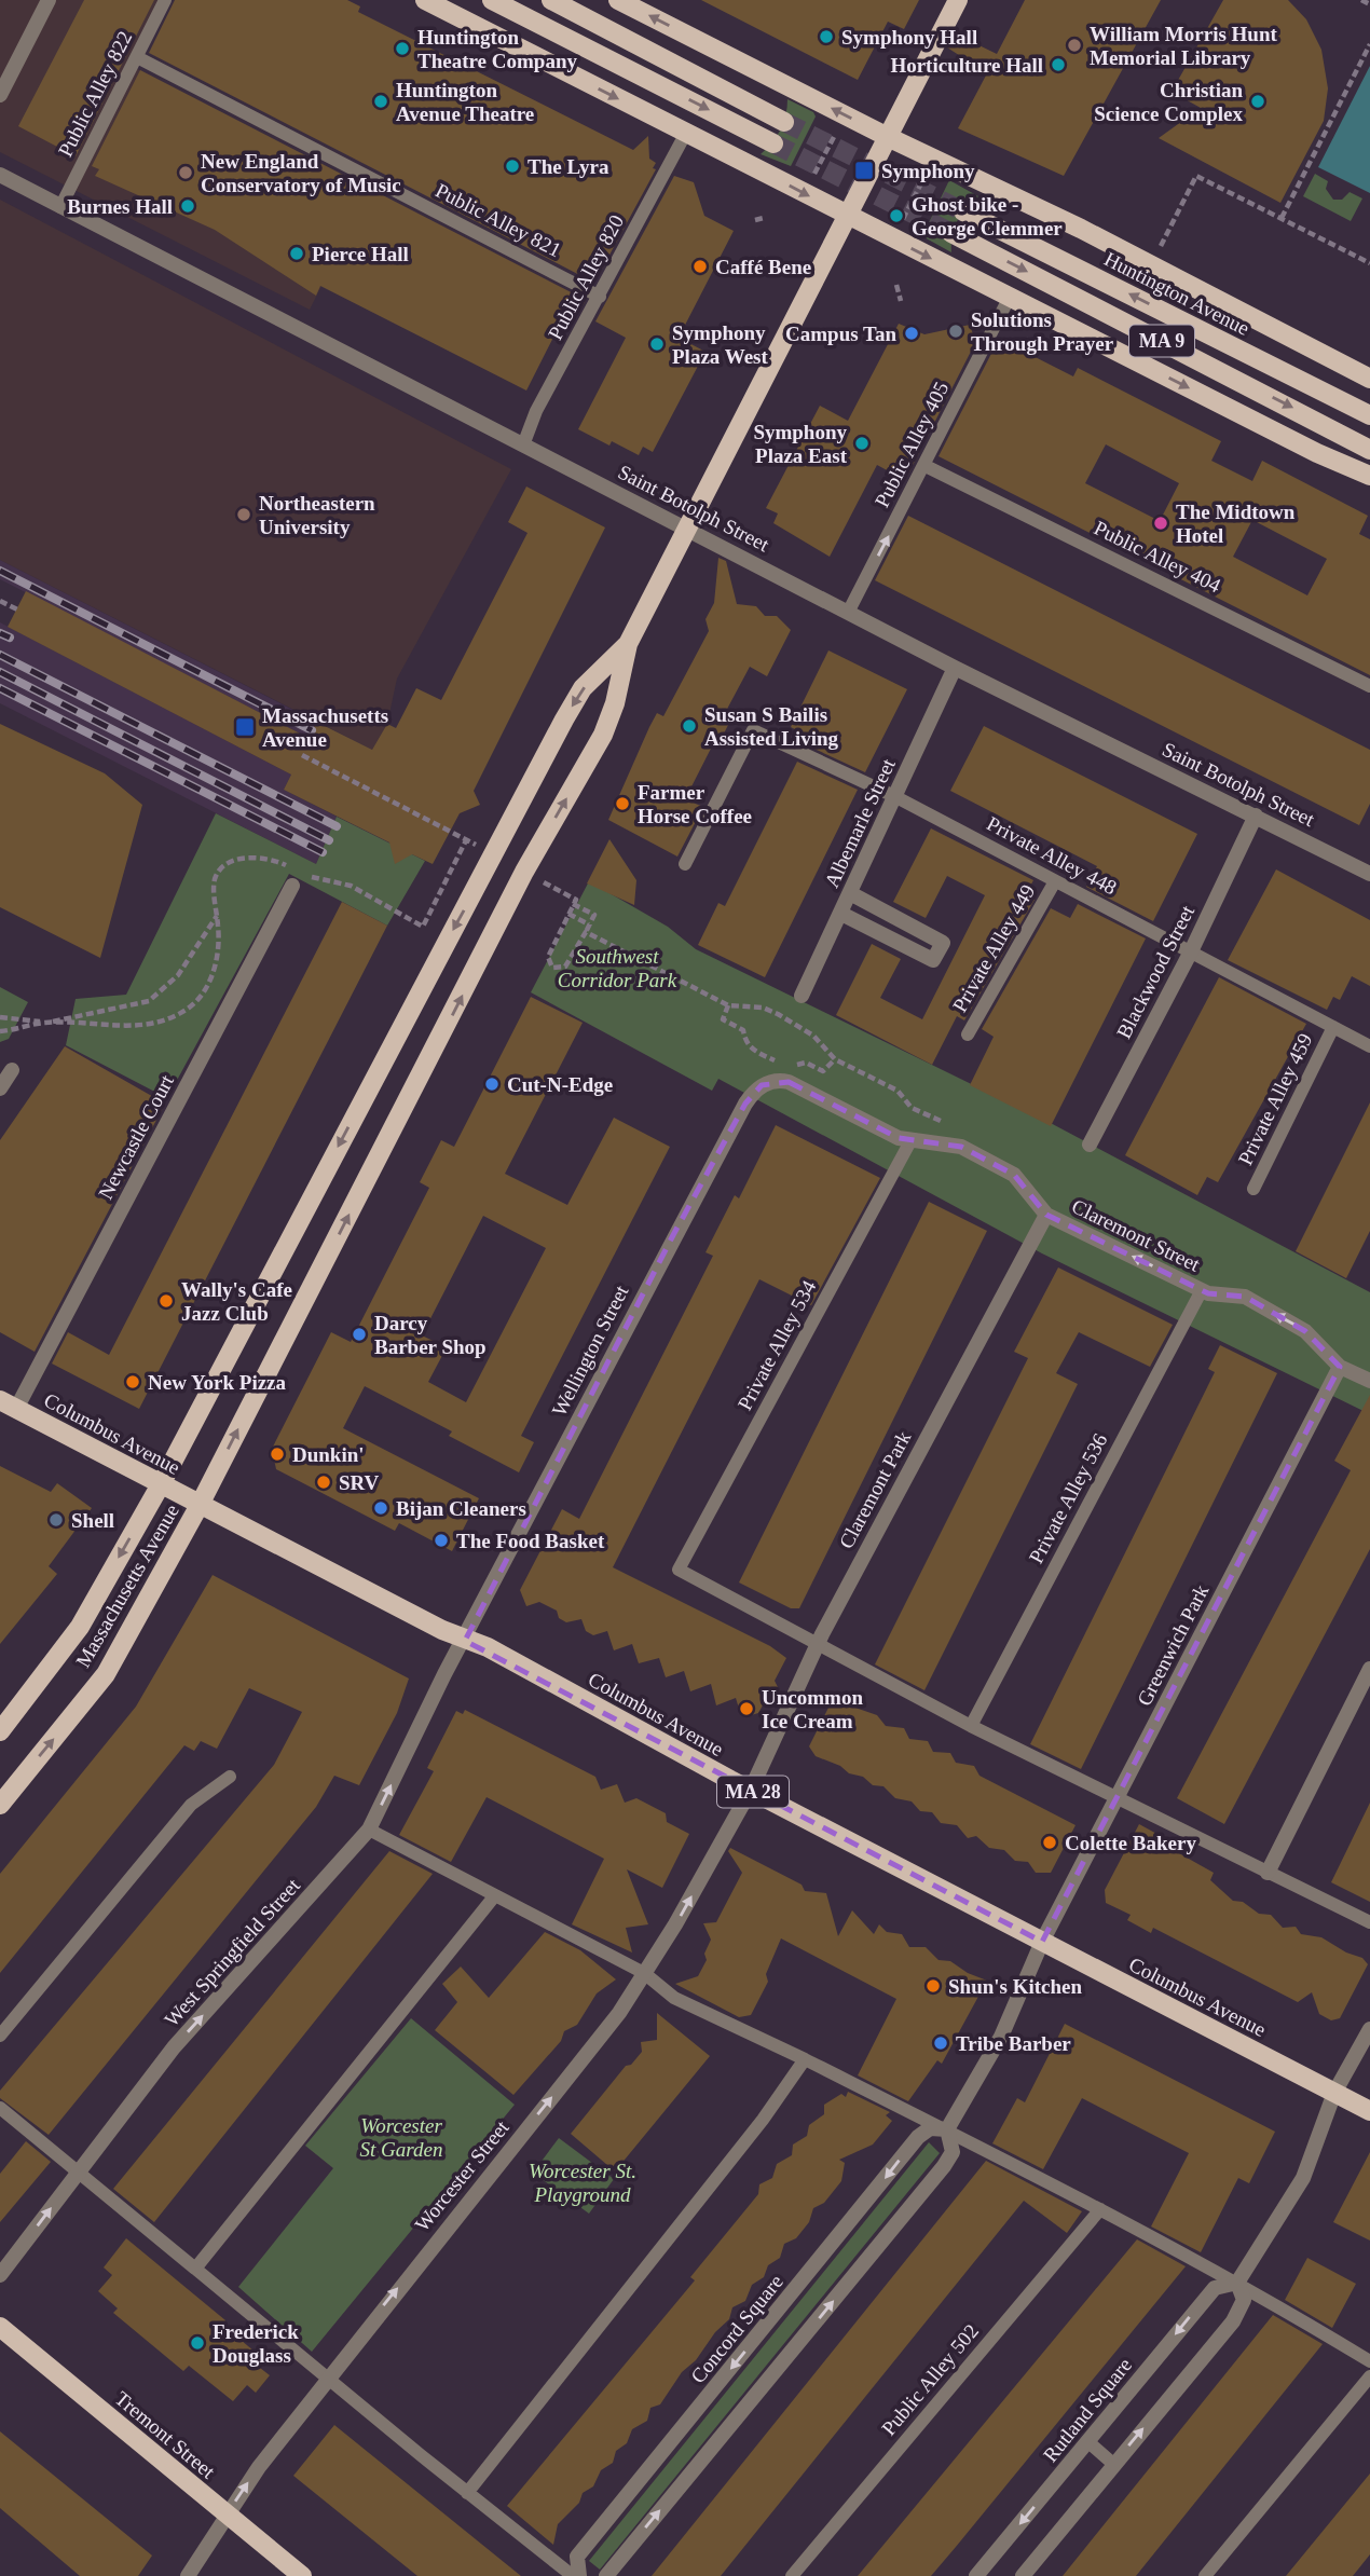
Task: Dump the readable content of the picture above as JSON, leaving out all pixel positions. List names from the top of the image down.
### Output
{
  "streets": {
    "main road": [
      "Huntington Avenue",
      "MA 9",
      "Columbus Avenue",
      "Massachusetts Avenue",
      "MA 28",
      "Tremont Street"
    ],
    "street": [
      "Saint Botolph Street",
      "Albemarle Street",
      "Blackwood Street",
      "Newcastle Court",
      "Claremont Street",
      "Wellington Street",
      "Claremont Park",
      "Greenwich Park",
      "West Springfield Street",
      "Worcester Street",
      "Concord Square",
      "Rutland Square"
    ],
    "lane": [
      "Public Alley 822",
      "Public Alley 821",
      "Public Alley 820",
      "Public Alley 405",
      "Public Alley 404",
      "Private Alley 448",
      "Private Alley 449",
      "Private Alley 459",
      "Private Alley 534",
      "Private Alley 536",
      "Public Alley 502"
    ]
  },
  "crossings": [
    ["Public Alley 822", "Public Alley 821"],
    ["Public Alley 822", "Saint Botolph Street"],
    ["Public Alley 821", "Public Alley 820"],
    ["Public Alley 820", "Saint Botolph Street"],
    ["Public Alley 405", "Saint Botolph Street"],
    ["Public Alley 405", "Public Alley 404"],
    ["Saint Botolph Street", "Albemarle Street"],
    ["Saint Botolph Street", "Blackwood Street"],
    ["Saint Botolph Street", "Massachusetts Avenue"],
    ["Albemarle Street", "Private Alley 448"],
    ["Private Alley 448", "Private Alley 449"],
    ["Private Alley 448", "Blackwood Street"],
    ["Private Alley 448", "Private Alley 459"],
    ["Newcastle Court", "Columbus Avenue"],
    ["Claremont Street", "Private Alley 534"],
    ["Claremont Street", "Wellington Street"],
    ["Claremont Street", "Claremont Park"],
    ["Claremont Street", "Private Alley 536"],
    ["Claremont Street", "Greenwich Park"],
    ["Private Alley 534", "Claremont Park"],
    ["Wellington Street", "Columbus Avenue"],
    ["Wellington Street", "West Springfield Street"],
    ["Columbus Avenue", "Claremont Park"],
    ["Columbus Avenue", "Massachusetts Avenue"],
    ["Columbus Avenue", "Greenwich Park"],
    ["Columbus Avenue", "West Springfield Street"],
    ["Columbus Avenue", "Worcester Street"],
    ["Claremont Park", "Worcester Street"],
    ["Worcester Street", "Tremont Street"]
  ],
  "one_way": [
    "Public Alley 405",
    "Claremont Street",
    "West Springfield Street",
    "Worcester Street"
  ],
  "parks": ["Southwest Corridor Park", "Worcester St Garden", "Worcester St. Playground"],
  "places": {
    "other": [
      "Symphony Hall",
      "William Morris Hunt Memorial Library",
      "Huntington Theatre Company",
      "Horticulture Hall",
      "Huntington Avenue Theatre",
      "Christian Science Complex",
      "The Lyra",
      "New England Conservatory of Music",
      "Burnes Hall",
      "Ghost bike - George Clemmer",
      "Pierce Hall",
      "Caffé Bene",
      "Solutions Through Prayer",
      "Campus Tan",
      "Symphony Plaza West",
      "Symphony Plaza East",
      "Northeastern University",
      "The Midtown Hotel",
      "Susan S Bailis Assisted Living",
      "Farmer Horse Coffee",
      "Cut-N-Edge",
      "Wally's Cafe Jazz Club",
      "Darcy Barber Shop",
      "New York Pizza",
      "Dunkin'",
      "SRV",
      "Bijan Cleaners",
      "Shell",
      "The Food Basket",
      "Uncommon Ice Cream",
      "Colette Bakery",
      "Shun's Kitchen",
      "Tribe Barber",
      "Frederick Douglass"
    ],
    "transit": ["Symphony", "Massachusetts Avenue"]
  }
}
